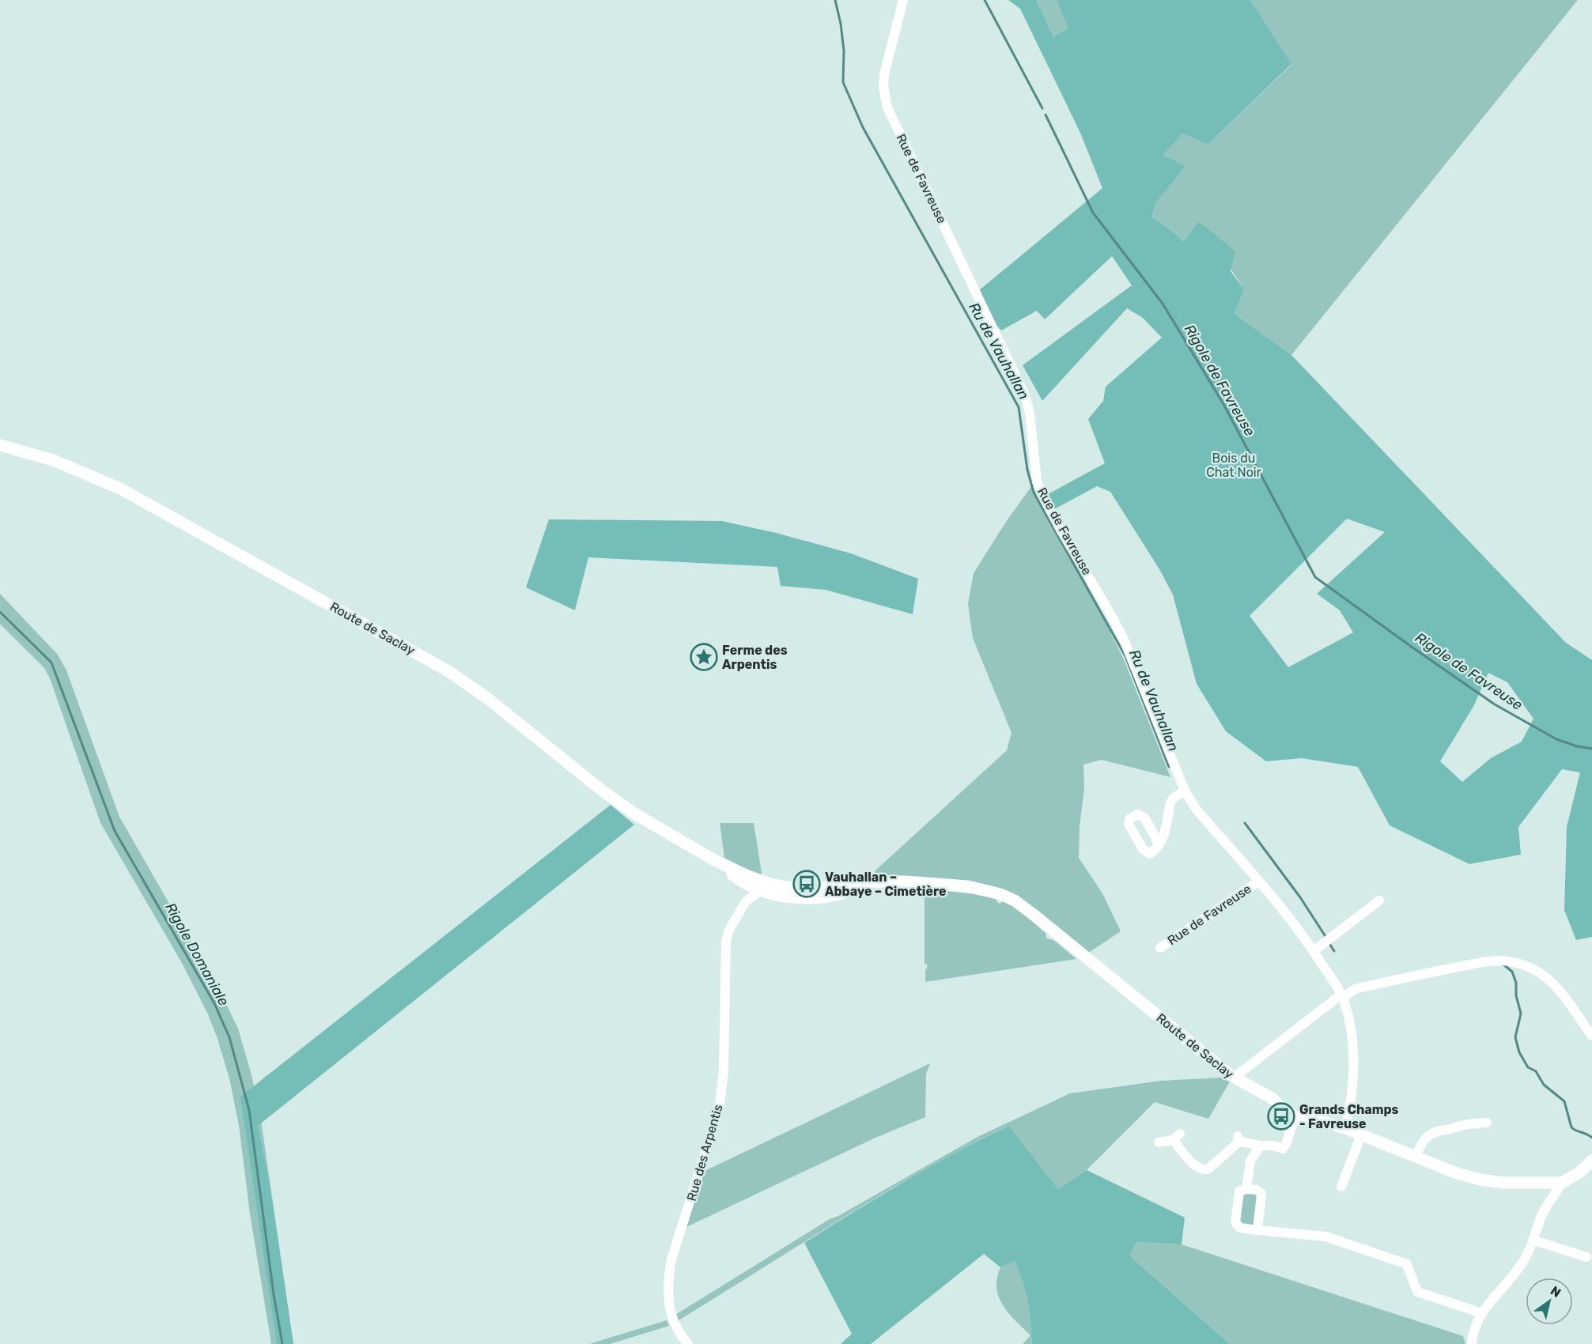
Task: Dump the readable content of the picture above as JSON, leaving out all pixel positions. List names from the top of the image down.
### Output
{
  "streets": {
    "main road": ["Route de Saclay"],
    "street": ["Rue de Favreuse", "Rue des Arpentis"]
  },
  "crossings": [
    ["Rue de Favreuse", "Route de Saclay"],
    ["Route de Saclay", "Rue des Arpentis"]
  ],
  "water": ["Ru de Vauhallan", "Rigole de Favreuse", "Rigole Domaniale"],
  "parks": ["Bois du Chat Noir"],
  "places": {
    "place": ["Ferme des Arpentis"],
    "bus stop": ["Vauhallan – Abbaye – Cimetière", "Grands Champs - Favreuse"]
  },
  "north": "top right"
}
